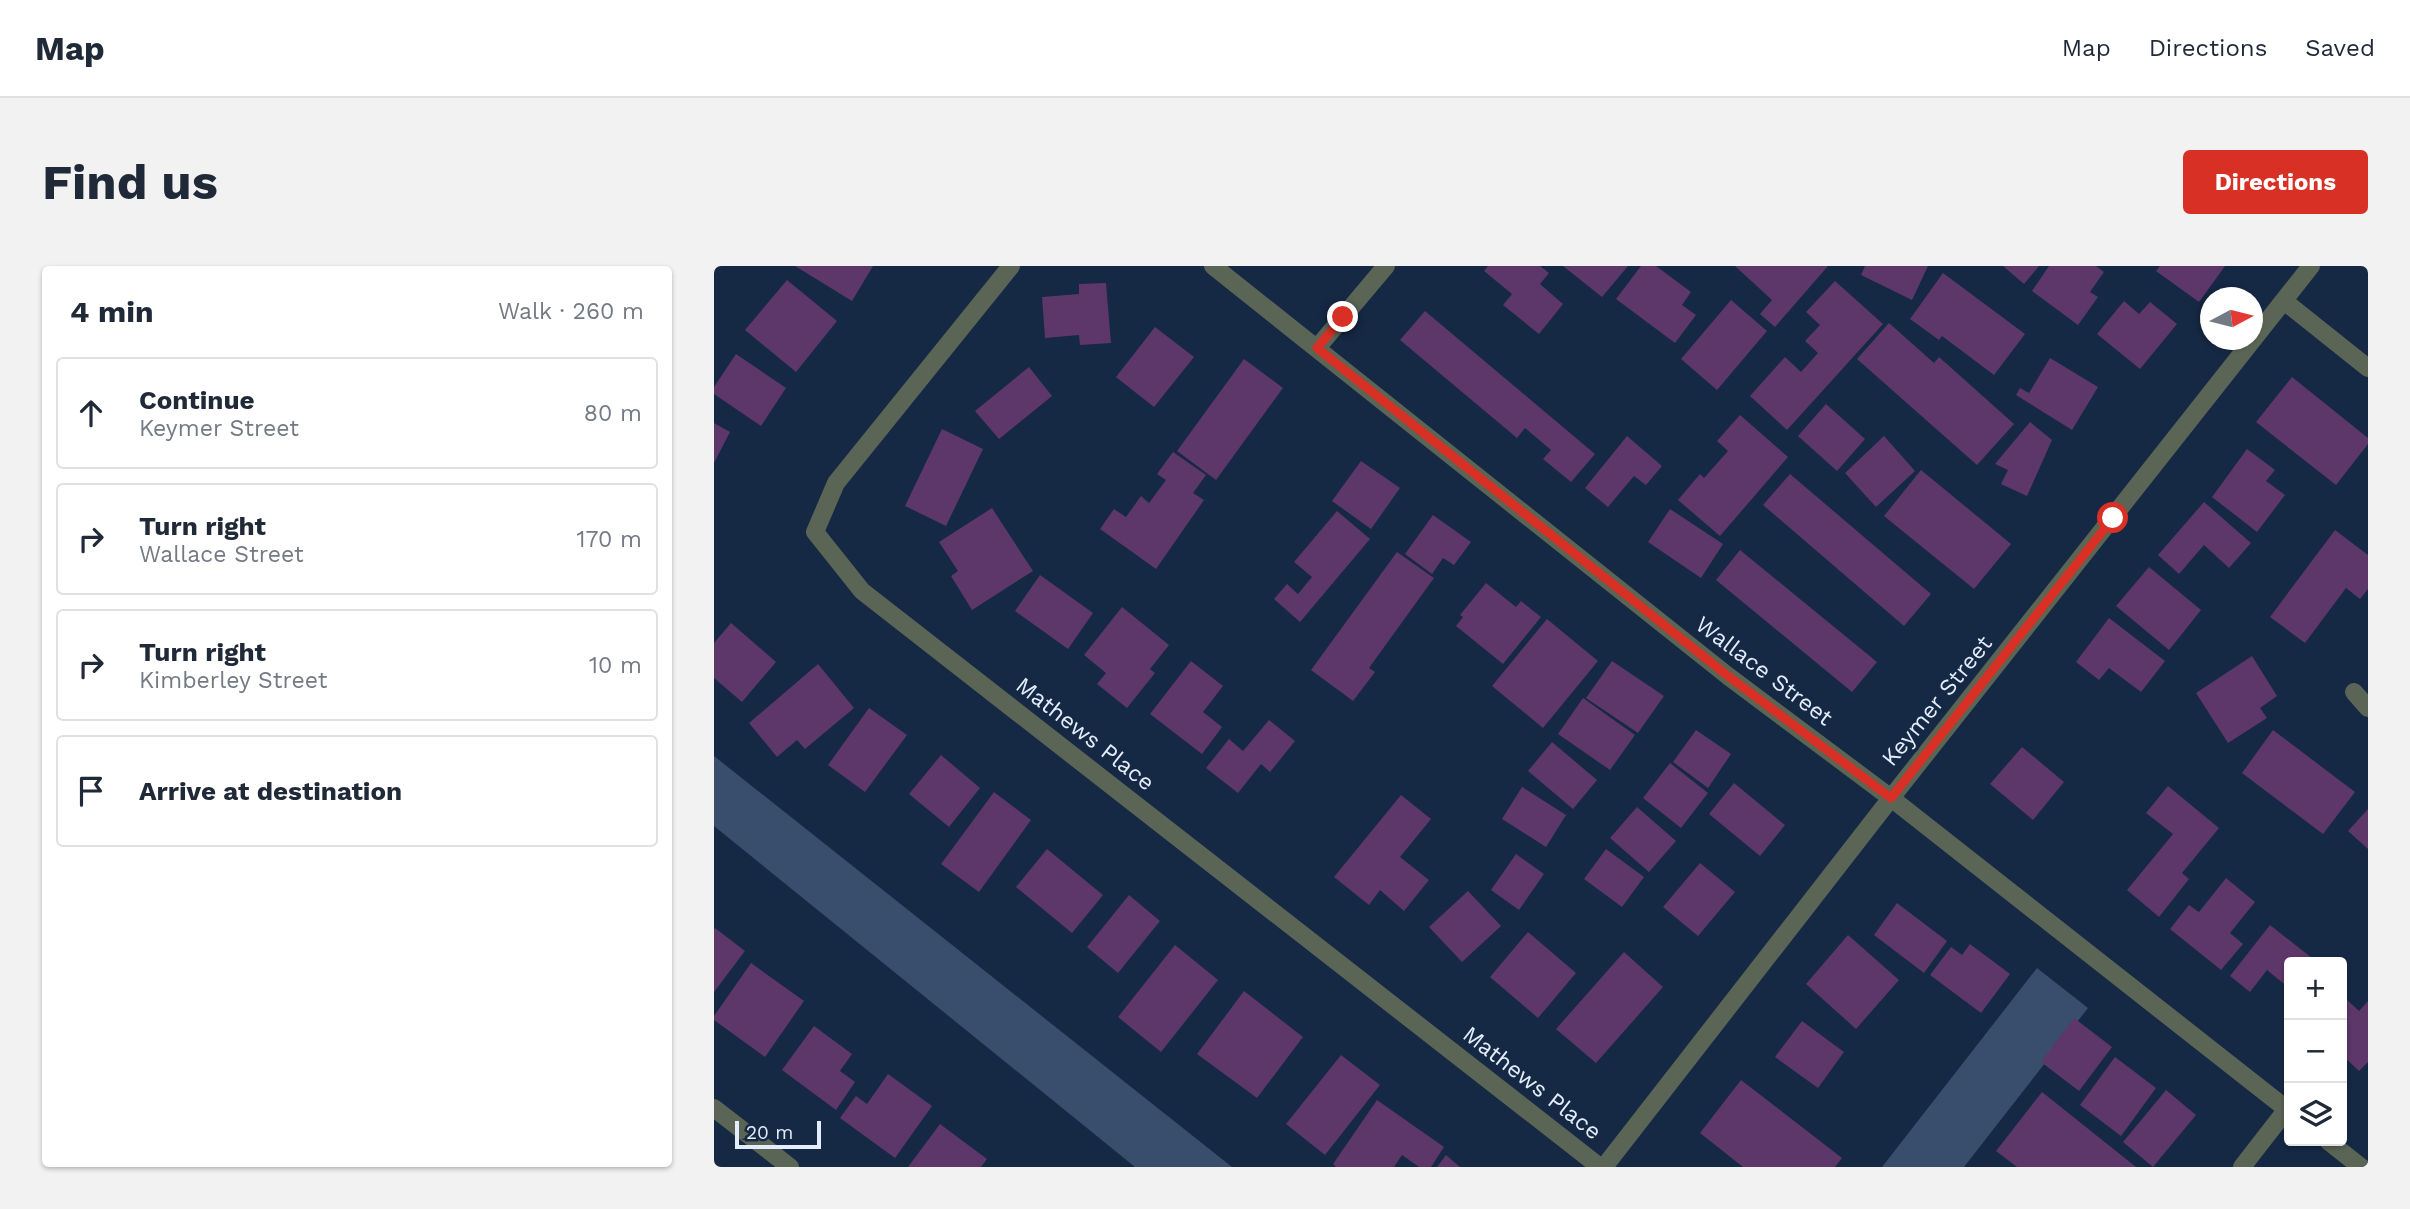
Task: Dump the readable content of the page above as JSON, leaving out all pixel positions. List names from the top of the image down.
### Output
{
  "streets": {
    "street": ["Wallace Street", "Keymer Street", "Mathews Place"]
  },
  "crossings": [
    ["Wallace Street", "Keymer Street"],
    ["Keymer Street", "Mathews Place"]
  ],
  "scale_bar": "20 m",
  "north": "right",
  "page": {
    "header": "Map",
    "nav": ["Map", "Directions", "Saved"],
    "buttons": "Directions",
    "title": "Find us",
    "heading": ["4 min", "Walk · 260 m"],
    "list": [
      ["Continue", "Keymer Street", "80 m"],
      ["Turn right", "Wallace Street", "170 m"],
      ["Turn right", "Kimberley Street", "10 m"],
      "Arrive at destination"
    ],
    "map_buttons": ["+", "−"],
    "scale": "20 m"
  }
}
